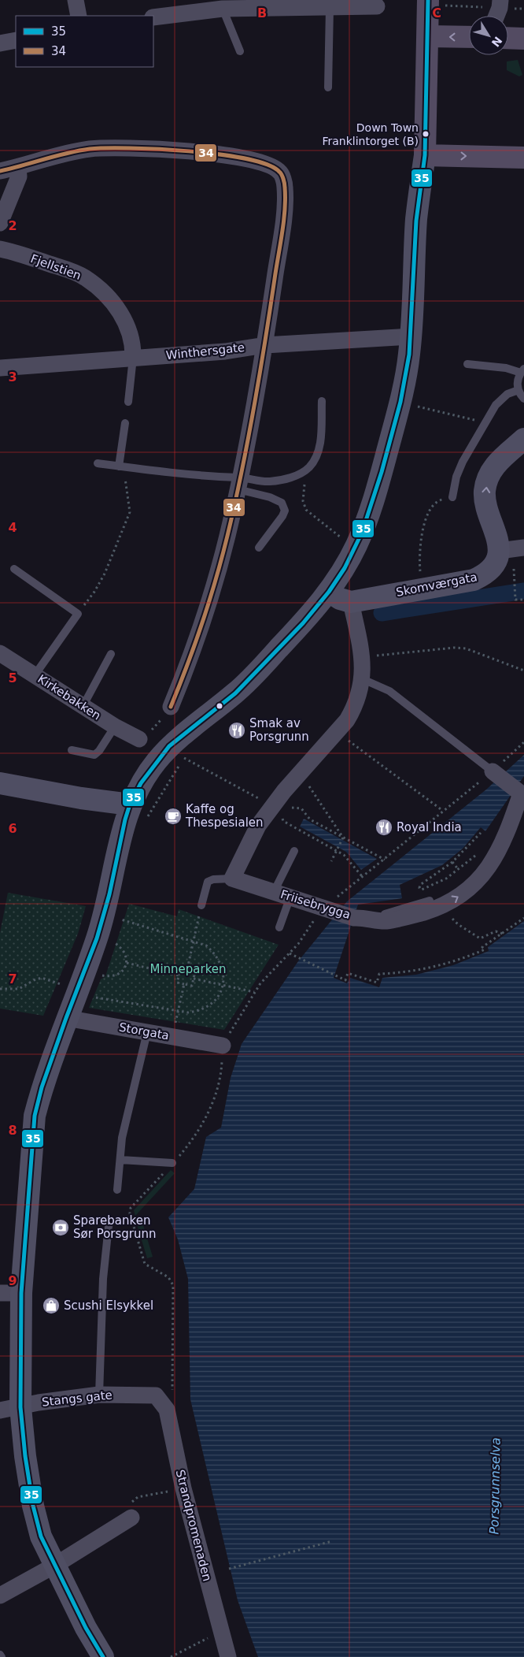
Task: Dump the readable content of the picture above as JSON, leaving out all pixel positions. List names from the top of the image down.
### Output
{
  "streets": {
    "street": [
      "Fjellstien",
      "Winthersgate",
      "Skomværgata",
      "Kirkebakken",
      "Friisebrygga",
      "Storgata",
      "Stangs gate",
      "Strandpromenaden"
    ]
  },
  "crossings": [
    ["Fjellstien", "Winthersgate"],
    ["Stangs gate", "Strandpromenaden"]
  ],
  "water": ["Porsgrunnselva"],
  "parks": ["Minneparken"],
  "places": {
    "other": ["Down Town Franklintorget (B)"],
    "restaurant": ["Smak av Porsgrunn", "Royal India"],
    "cafe": ["Kaffe og Thespesialen"],
    "bank": ["Sparebanken Sør Porsgrunn"],
    "shop": ["Scushi Elsykkel"]
  },
  "lines": ["transit line 35", "transit line 34"],
  "legend": ["35", "34"],
  "north": "bottom right",
  "grid": {
    "columns": ["B", "C"],
    "rows": [
      "2",
      "3",
      "4",
      "5",
      "6",
      "7",
      "8",
      "9"
    ]
  }
}
